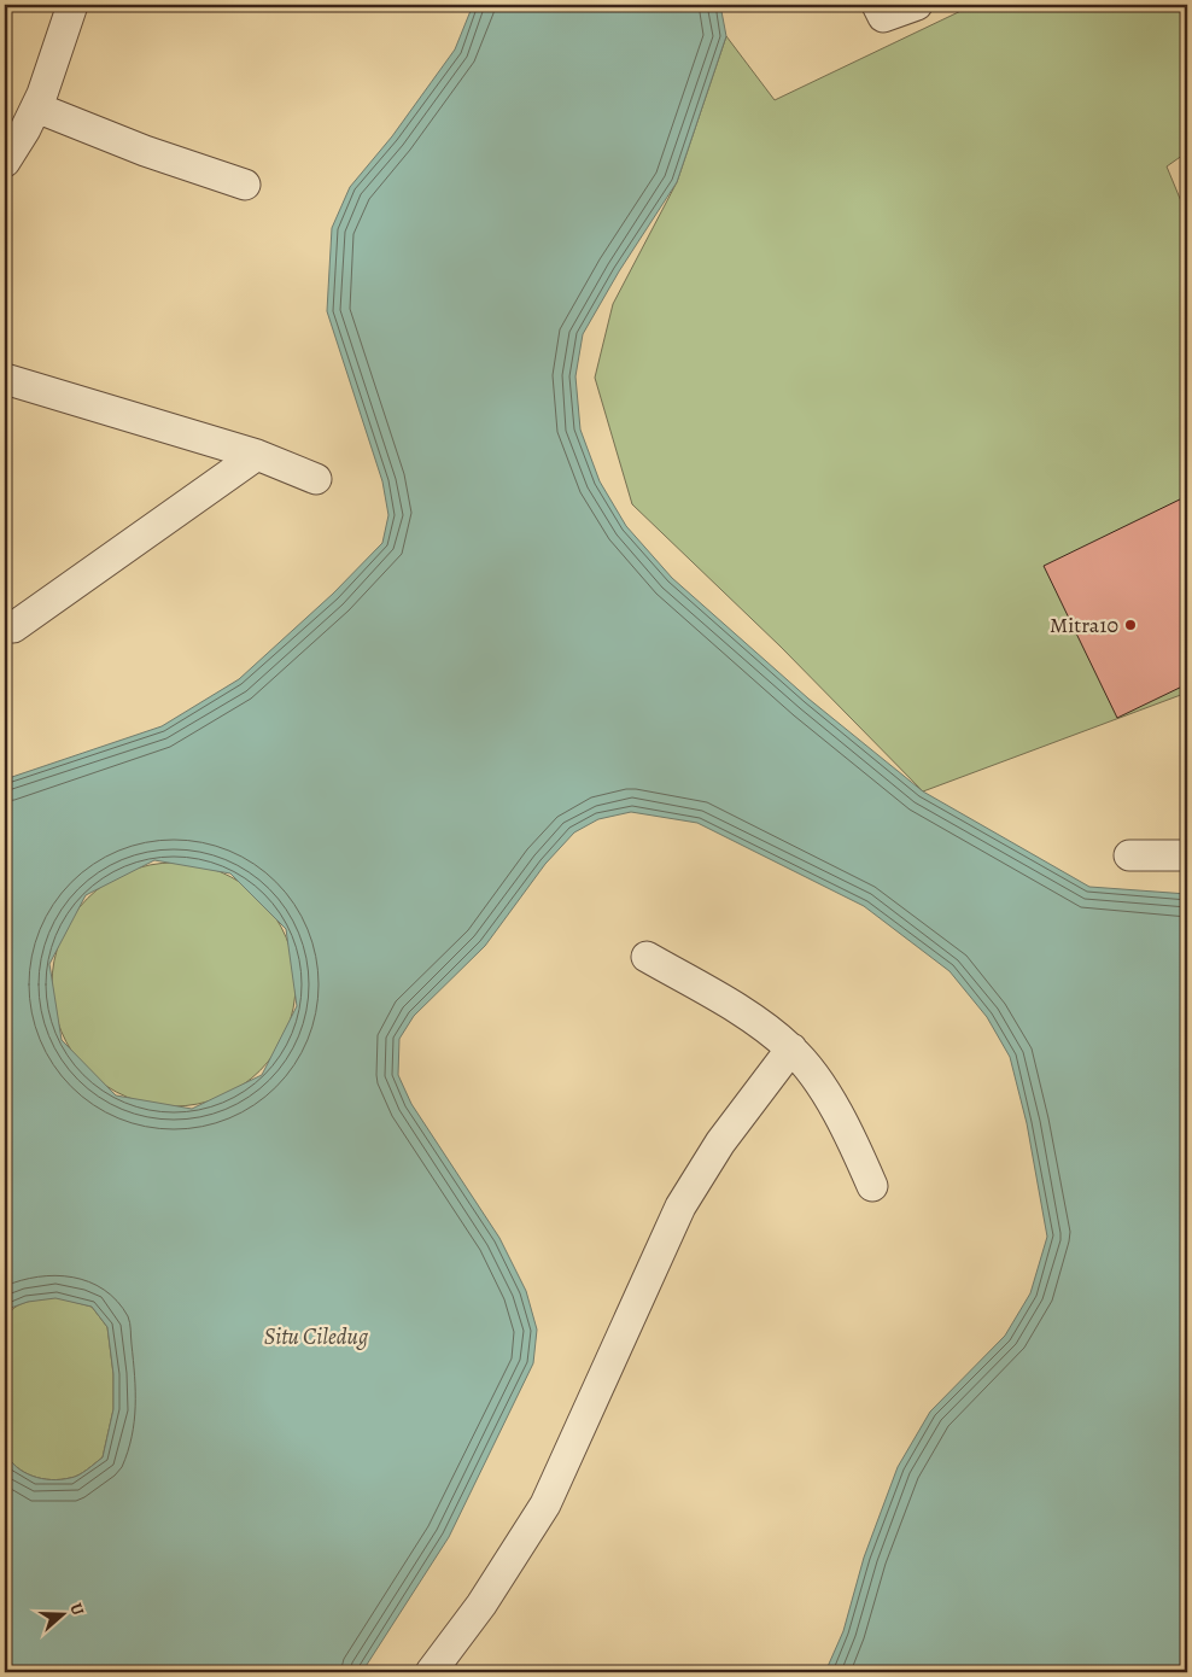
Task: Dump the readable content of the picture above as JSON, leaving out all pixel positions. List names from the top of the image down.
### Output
{
  "water": ["Situ Ciledug"],
  "places": ["Mitra10"],
  "north": "right"
}
